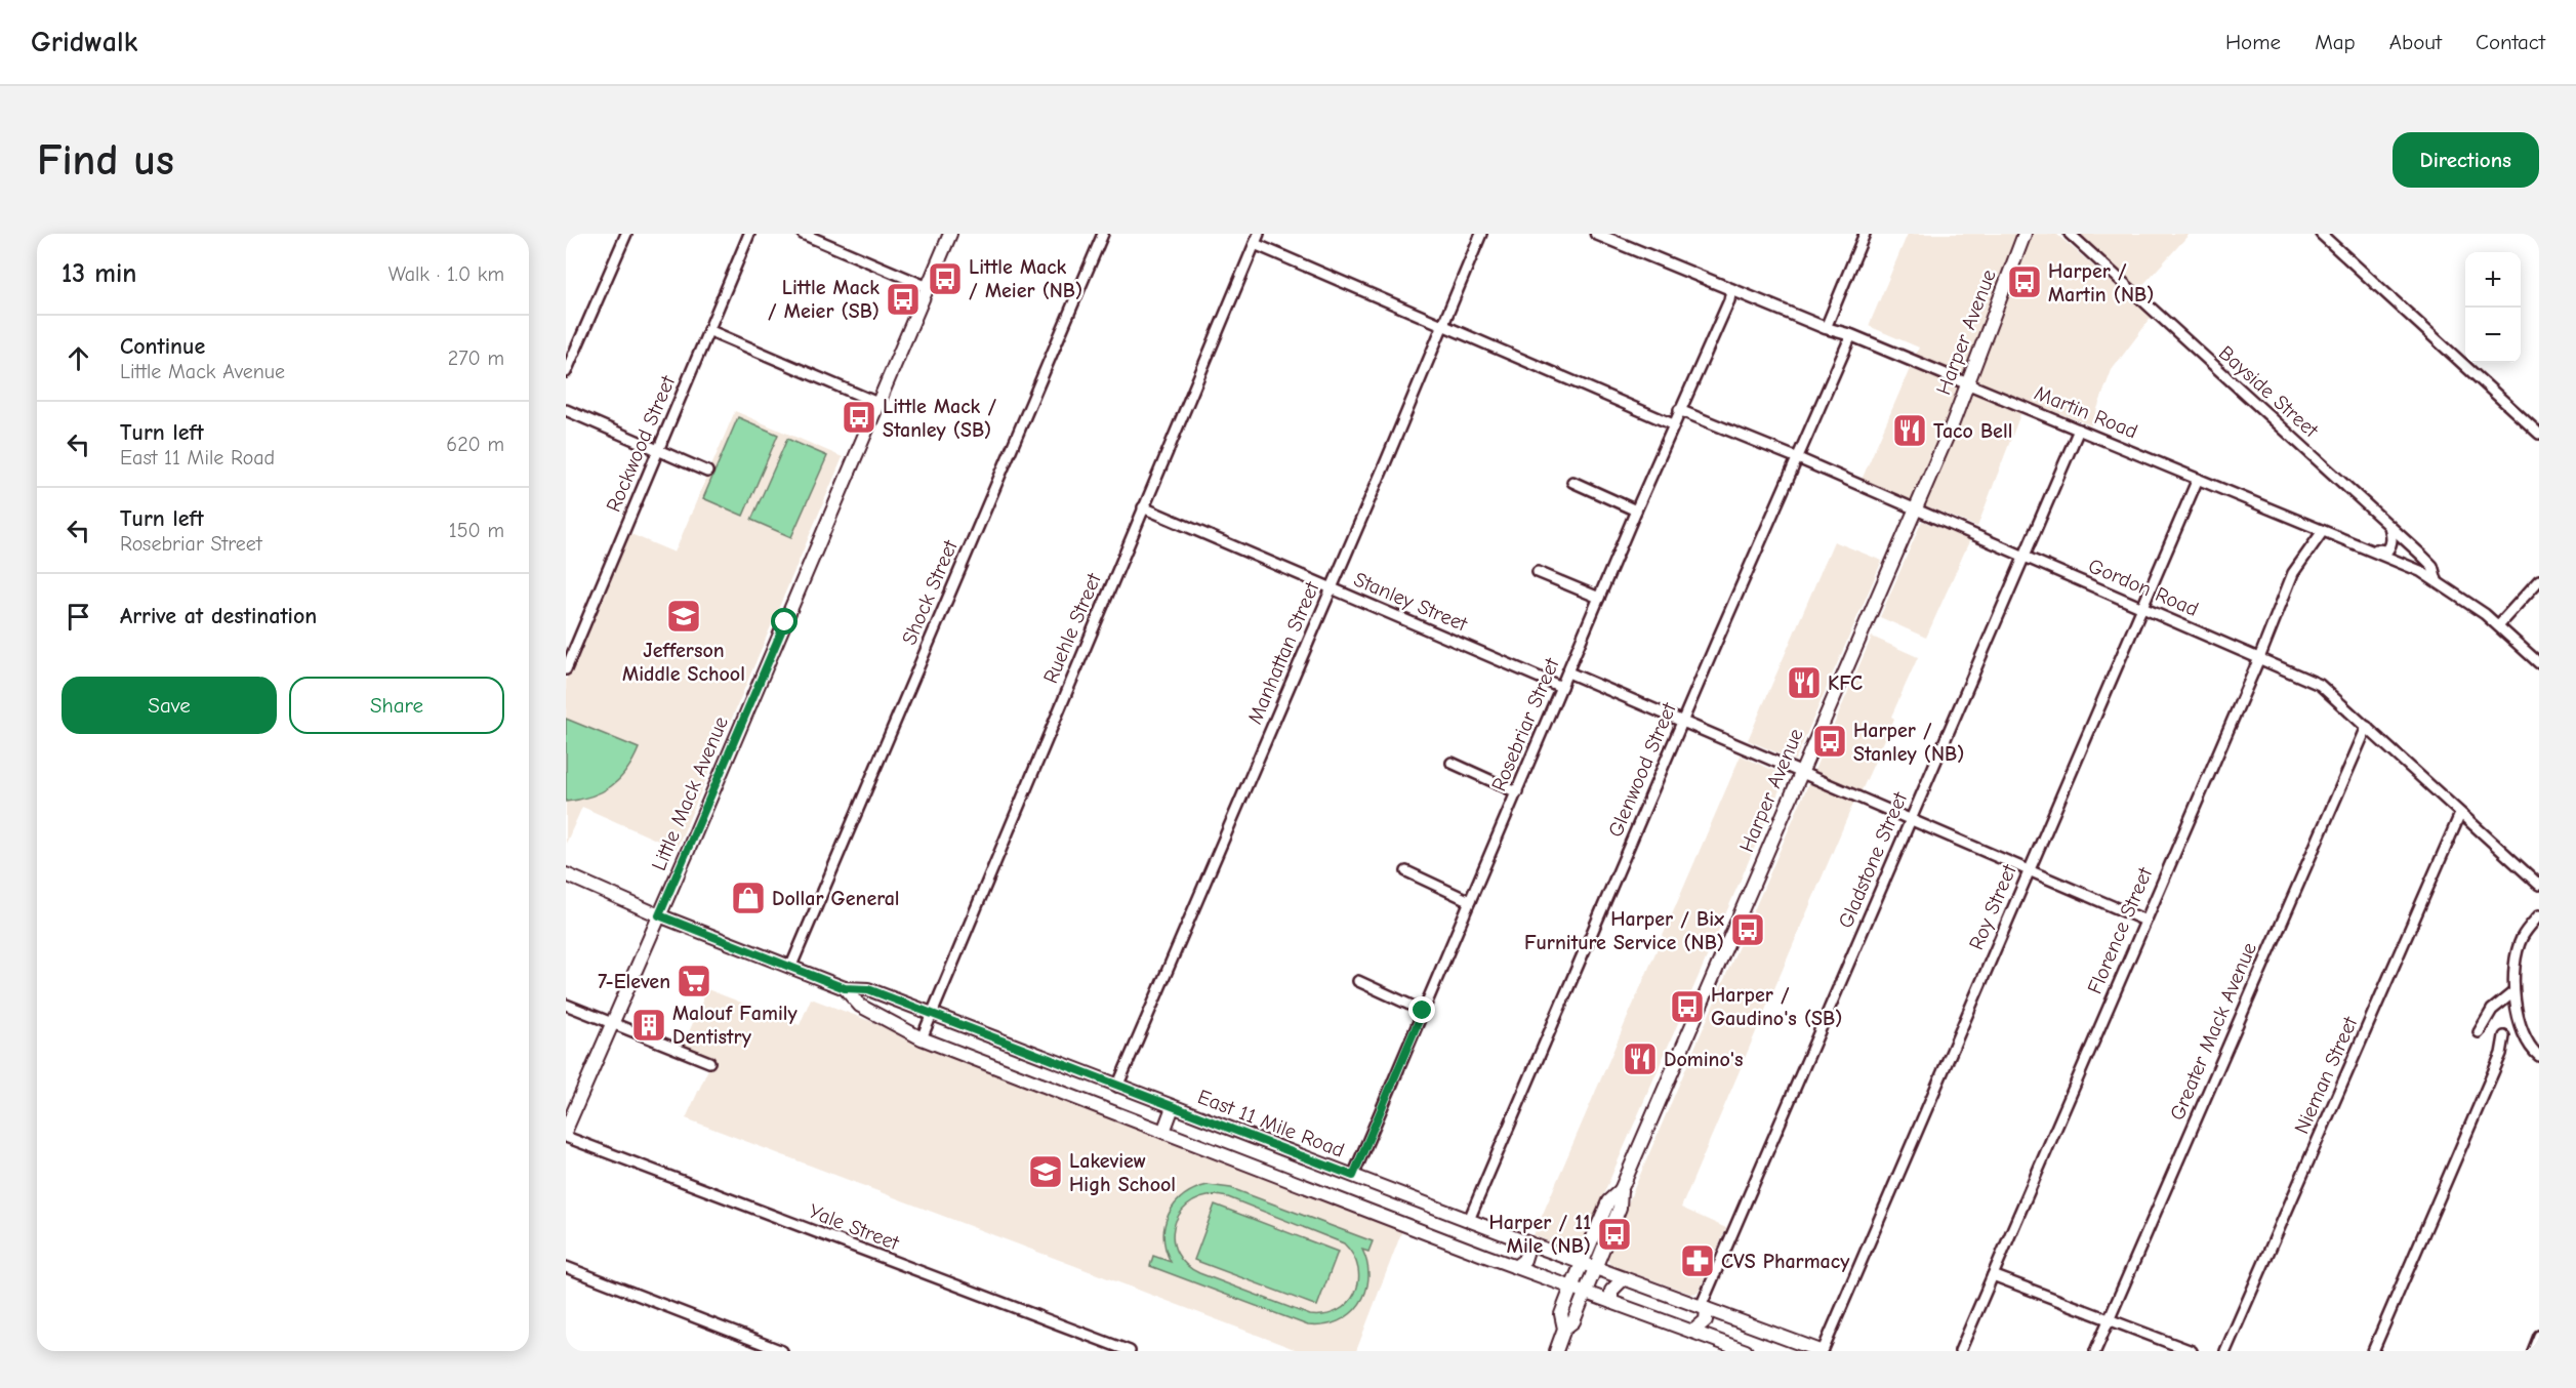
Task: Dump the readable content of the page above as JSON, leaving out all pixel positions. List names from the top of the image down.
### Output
{
  "streets": {
    "main road": ["Harper Avenue", "Little Mack Avenue", "East 11 Mile Road"],
    "street": [
      "Bayside Street",
      "Martin Road",
      "Rockwood Street",
      "Gordon Road",
      "Shock Street",
      "Stanley Street",
      "Ruehle Street",
      "Manhattan Street",
      "Rosebriar Street",
      "Glenwood Street",
      "Gladstone Street",
      "Roy Street",
      "Florence Street",
      "Greater Mack Avenue",
      "Nieman Street",
      "Yale Street"
    ]
  },
  "crossings": [
    ["Harper Avenue", "Martin Road"],
    ["Harper Avenue", "Gordon Road"],
    ["Harper Avenue", "East 11 Mile Road"],
    ["Bayside Street", "Martin Road"],
    ["Martin Road", "Rosebriar Street"],
    ["Martin Road", "Glenwood Street"],
    ["Martin Road", "Gladstone Street"],
    ["Martin Road", "Roy Street"],
    ["Martin Road", "Florence Street"],
    ["Gordon Road", "Rosebriar Street"],
    ["Gordon Road", "Glenwood Street"],
    ["Gordon Road", "Gladstone Street"],
    ["Gordon Road", "Roy Street"],
    ["Gordon Road", "Florence Street"],
    ["Gordon Road", "Greater Mack Avenue"],
    ["Gordon Road", "Nieman Street"],
    ["Shock Street", "East 11 Mile Road"],
    ["Stanley Street", "Ruehle Street"],
    ["Stanley Street", "Manhattan Street"],
    ["Stanley Street", "Rosebriar Street"],
    ["Ruehle Street", "East 11 Mile Road"],
    ["Manhattan Street", "East 11 Mile Road"],
    ["Rosebriar Street", "East 11 Mile Road"],
    ["Glenwood Street", "East 11 Mile Road"],
    ["Little Mack Avenue", "East 11 Mile Road"],
    ["Gladstone Street", "East 11 Mile Road"],
    ["Roy Street", "East 11 Mile Road"]
  ],
  "places": {
    "bus stop": [
      "Little Mack / Meier (NB)",
      "Harper / Martin (NB)",
      "Little Mack / Meier (SB)",
      "Little Mack / Stanley (SB)",
      "Harper / Stanley (NB)",
      "Harper / Bix Furniture Service (NB)",
      "Harper / Gaudino's (SB)",
      "Harper / 11 Mile (NB)"
    ],
    "restaurant": ["Taco Bell", "KFC", "Domino's"],
    "school or university": ["Jefferson Middle School", "Lakeview High School"],
    "shop": ["Dollar General"],
    "supermarket": ["7-Eleven"],
    "building": ["Malouf Family Dentistry"],
    "pharmacy": ["CVS Pharmacy"]
  },
  "page": {
    "header": "Gridwalk",
    "nav": [
      "Home",
      "Map",
      "About",
      "Contact"
    ],
    "buttons": [
      "Directions",
      ["Save", "Share"]
    ],
    "title": "Find us",
    "heading": ["13 min", "Walk · 1.0 km"],
    "map_buttons": ["+", "−"],
    "list": [
      ["Continue", "Little Mack Avenue", "270 m"],
      ["Turn left", "East 11 Mile Road", "620 m"],
      ["Turn left", "Rosebriar Street", "150 m"],
      "Arrive at destination"
    ]
  }
}
